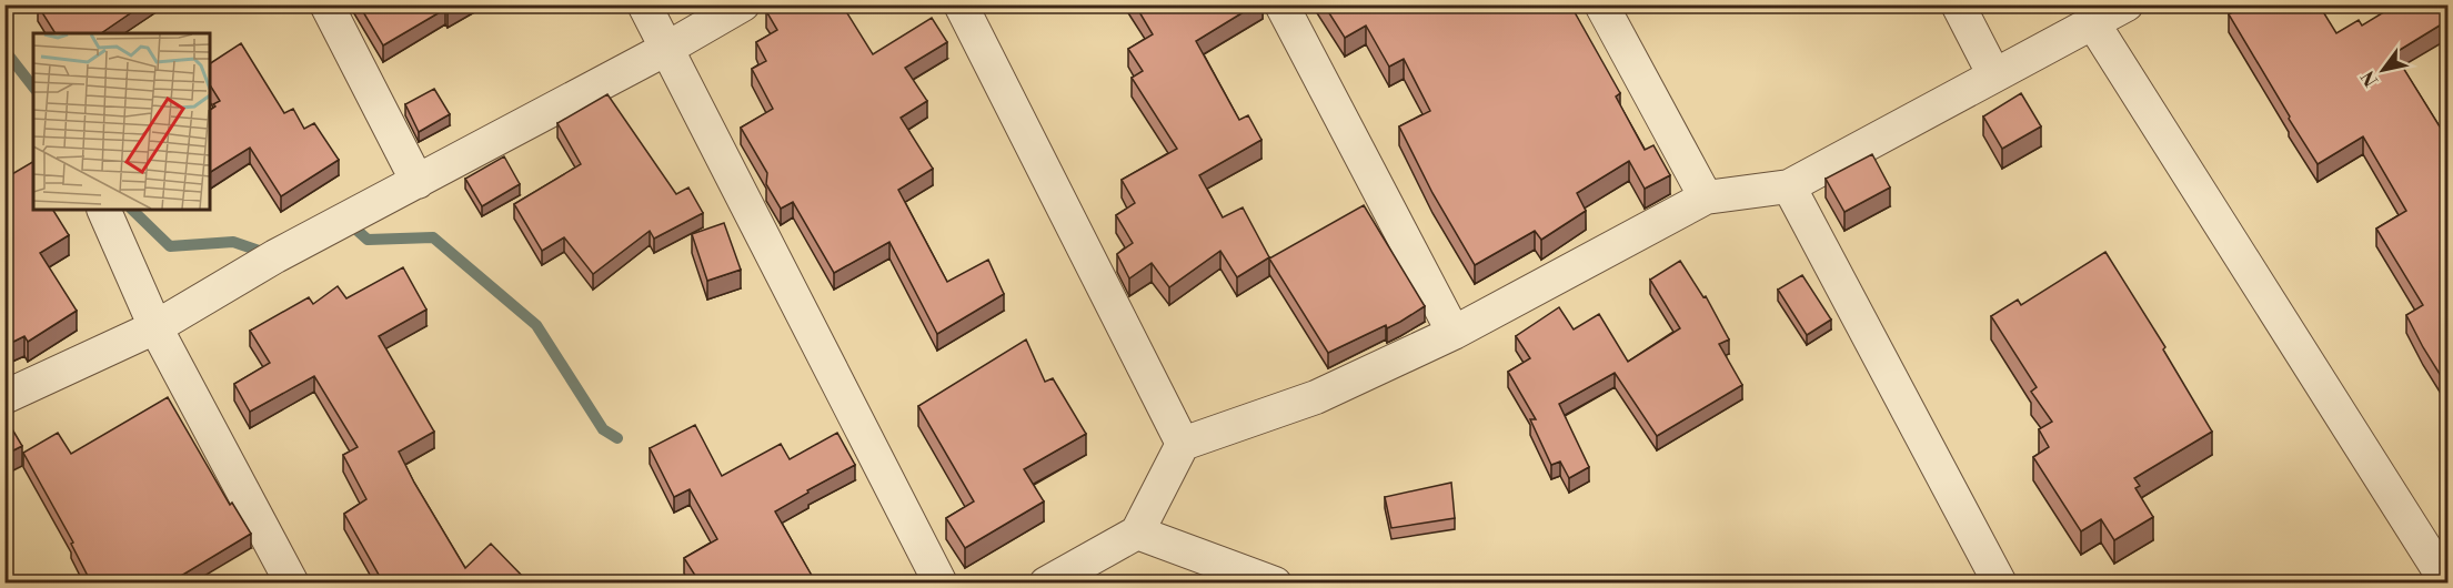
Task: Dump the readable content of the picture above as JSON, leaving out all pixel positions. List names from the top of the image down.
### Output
{
  "north": "bottom left"
}
